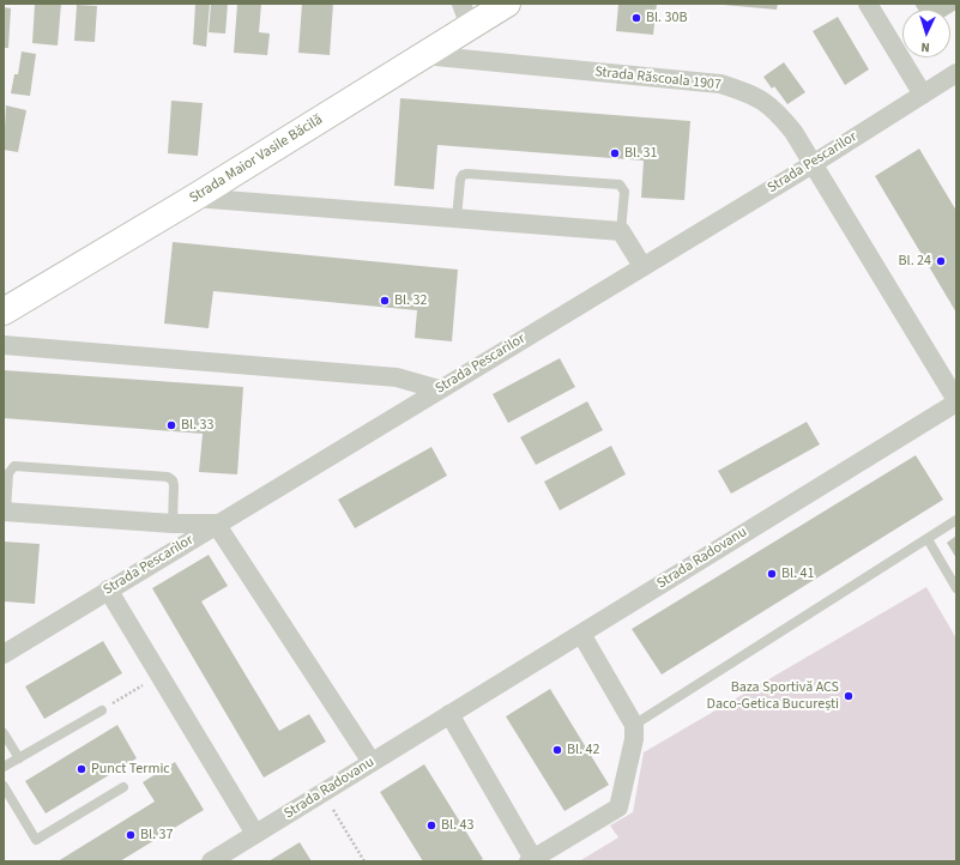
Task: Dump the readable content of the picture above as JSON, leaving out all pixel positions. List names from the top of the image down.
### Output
{
  "streets": {
    "street": [
      "Strada Răscoala 1907",
      "Strada Maior Vasile Băcilă",
      "Strada Pescarilor",
      "Strada Radovanu"
    ]
  },
  "crossings": [
    ["Strada Răscoala 1907", "Strada Maior Vasile Băcilă"],
    ["Strada Răscoala 1907", "Strada Pescarilor"],
    ["Strada Răscoala 1907", "Strada Radovanu"]
  ],
  "places": [
    "Bl. 30B",
    "Bl. 31",
    "Bl. 24",
    "Bl. 32",
    "Bl. 33",
    "Bl. 41",
    "Baza Sportivă ACS Daco-Getica București",
    "Bl. 42",
    "Punct Termic",
    "Bl. 43",
    "Bl. 37"
  ],
  "north": "bottom"
}
